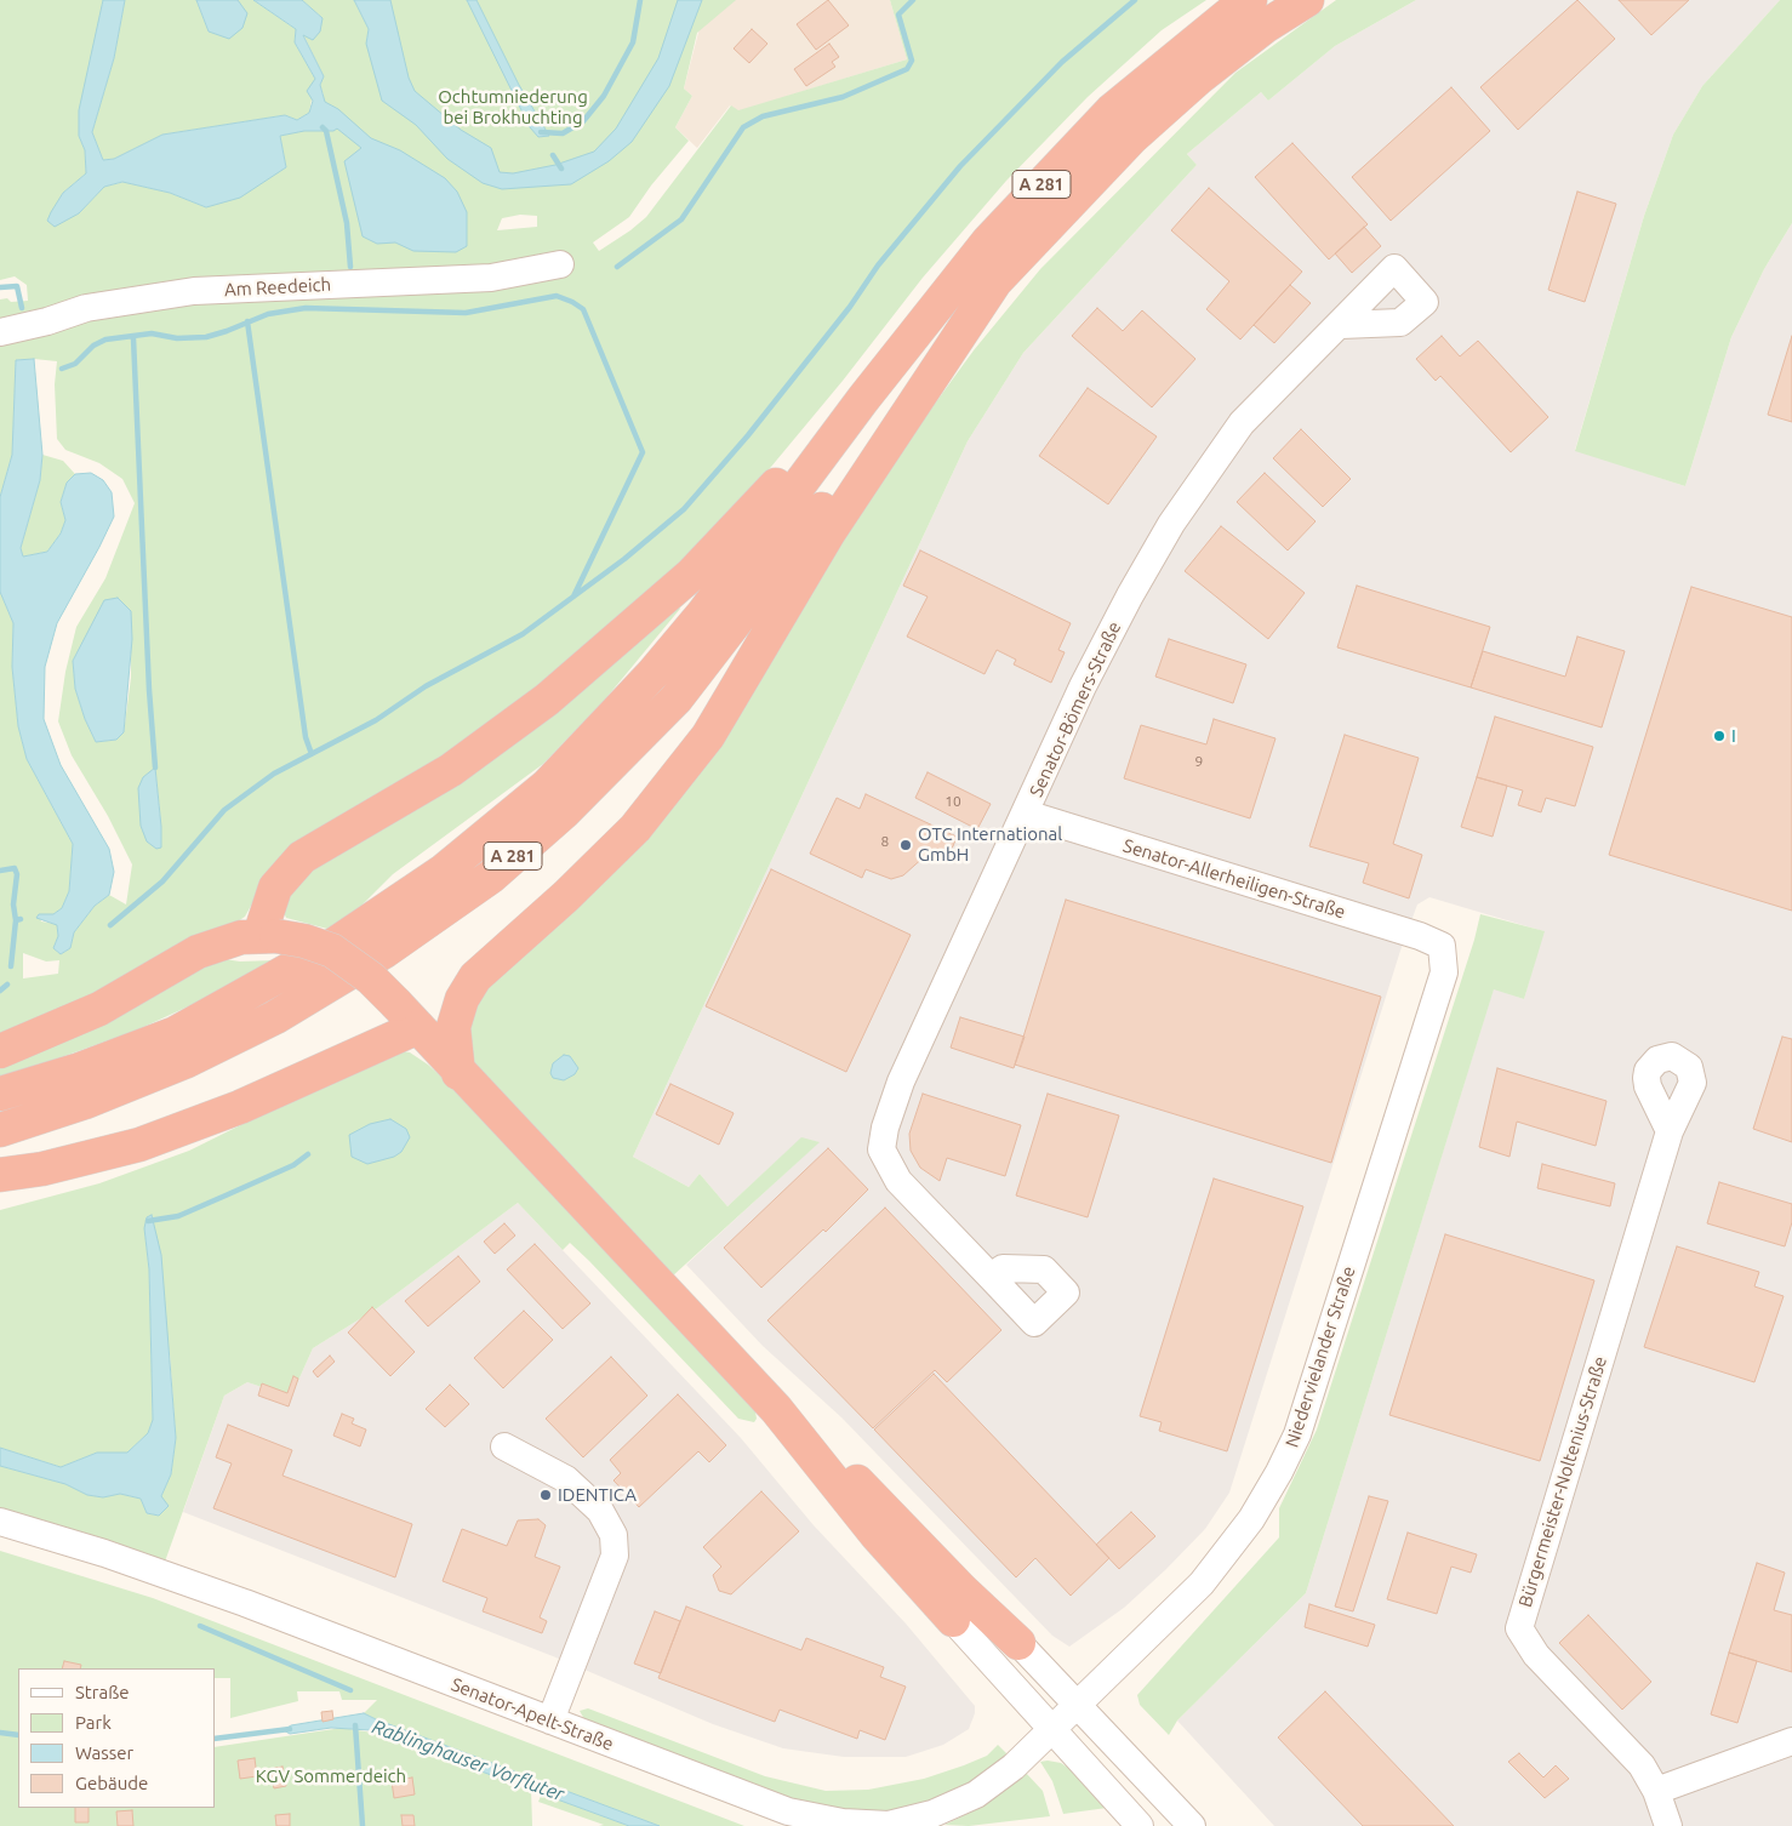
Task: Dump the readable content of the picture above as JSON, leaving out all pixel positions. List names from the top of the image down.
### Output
{
  "streets": {
    "highway": ["A 281"],
    "street": [
      "Am Reedeich",
      "Senator-Bömers-Straße",
      "Senator-Allerheiligen-Straße",
      "Niedervielander Straße",
      "Bürgermeister-Noltenius-Straße",
      "Senator-Apelt-Straße"
    ]
  },
  "crossings": [
    ["Senator-Bömers-Straße", "Senator-Allerheiligen-Straße"],
    ["Senator-Allerheiligen-Straße", "Niedervielander Straße"],
    ["Niedervielander Straße", "Senator-Apelt-Straße"]
  ],
  "water": ["Rablinghauser Vorfluter"],
  "parks": ["Ochtumniederung bei Brokhuchting", "KGV Sommerdeich"],
  "places": ["I", "OTC International GmbH", "IDENTICA"],
  "house_numbers": ["9", "10", "8"],
  "legend": [
    "Straße",
    "Park",
    "Wasser",
    "Gebäude"
  ]
}
